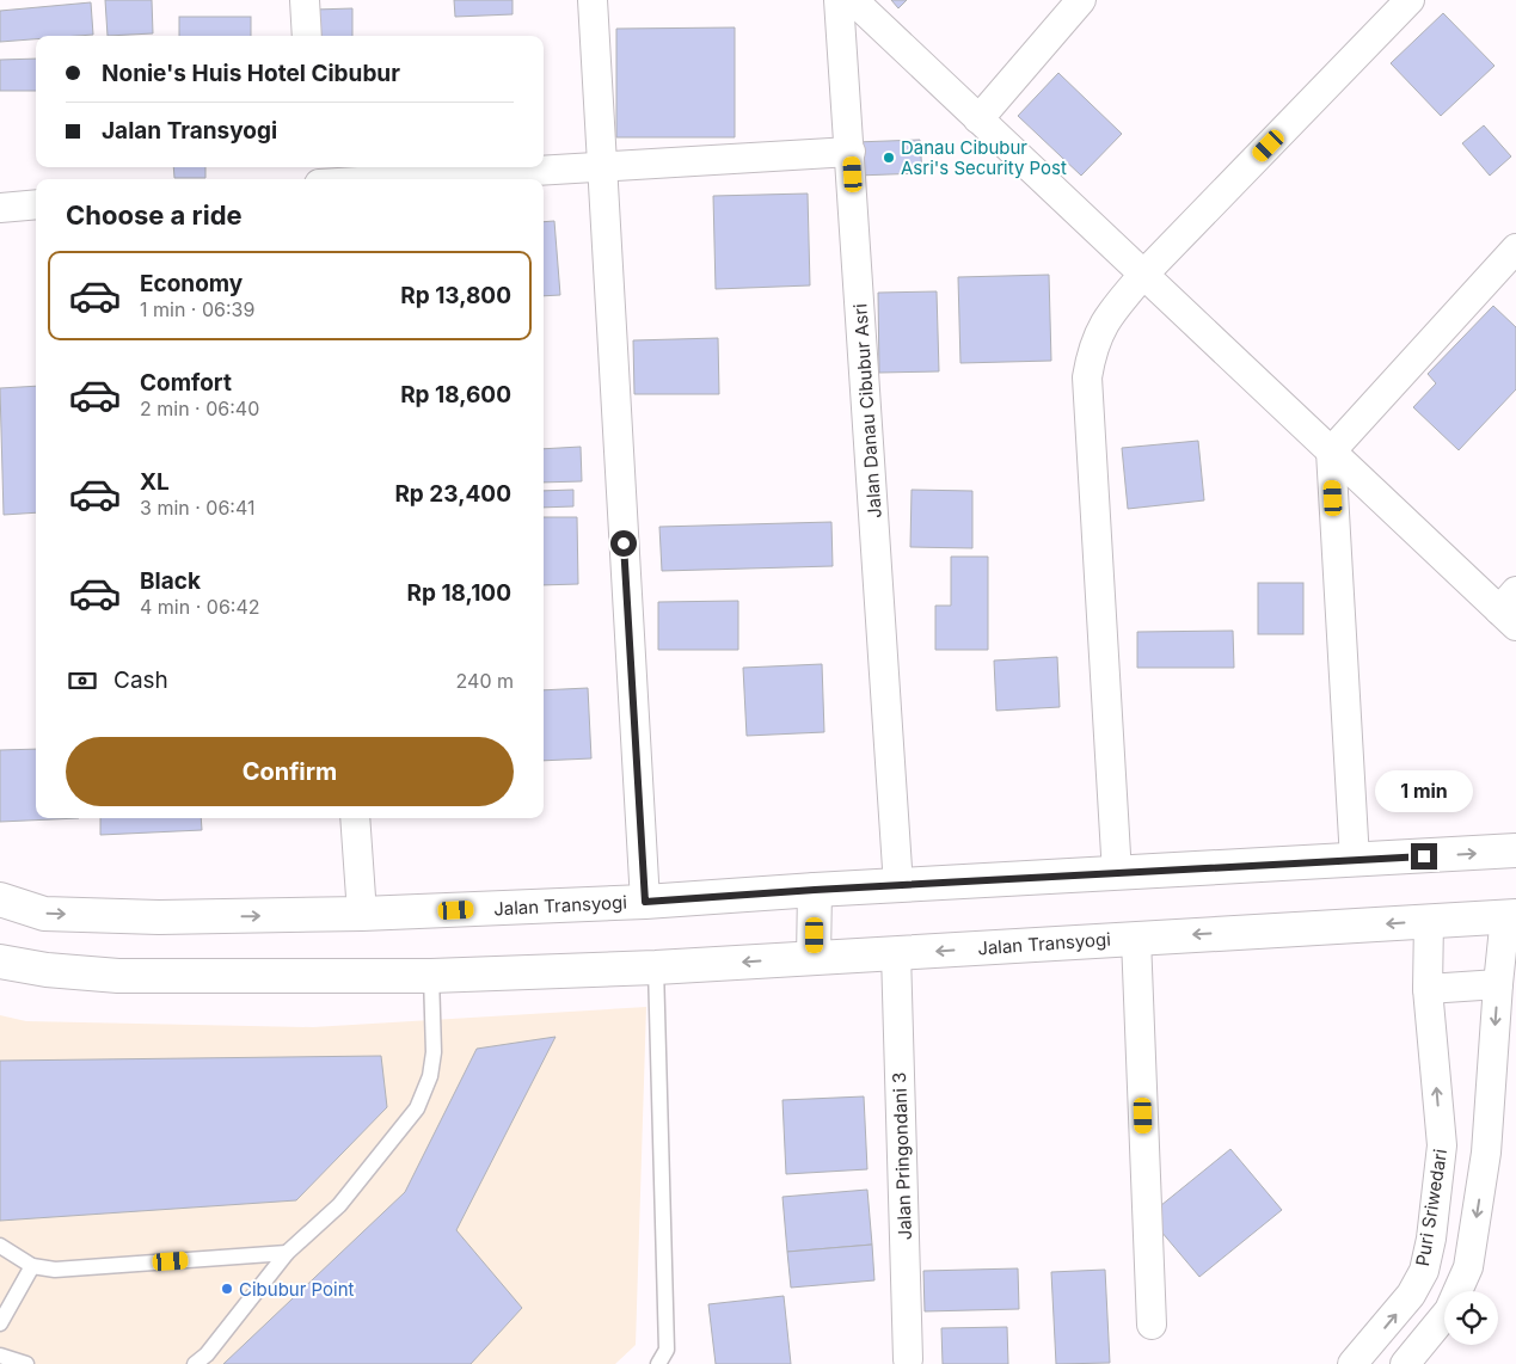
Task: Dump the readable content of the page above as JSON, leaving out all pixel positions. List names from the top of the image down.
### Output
{
  "streets": {
    "highway": ["Jalan Transyogi"],
    "street": ["Jalan Danau Cibubur Asri", "Jalan Pringondani 3", "Puri Sriwedari"]
  },
  "crossings": [
    ["Jalan Danau Cibubur Asri", "Jalan Transyogi"],
    ["Jalan Transyogi", "Jalan Pringondani 3"],
    ["Jalan Transyogi", "Puri Sriwedari"]
  ],
  "places": ["Danau Cibubur Asri's Security Post", "Cibubur Point"],
  "page": {
    "banner": ["Nonie's Huis Hotel Cibubur", "Jalan Transyogi"],
    "heading": "Choose a ride",
    "list": [
      {
        "name": "Economy",
        "note": "1 min · 06:39",
        "value": "Rp 13,800"
      },
      {
        "name": "Comfort",
        "note": "2 min · 06:40",
        "value": "Rp 18,600"
      },
      {
        "name": "XL",
        "note": "3 min · 06:41",
        "value": "Rp 23,400"
      },
      {
        "name": "Black",
        "note": "4 min · 06:42",
        "value": "Rp 18,100"
      }
    ],
    "pay": ["Cash", "240 m"],
    "buttons": "Confirm",
    "bubble": "1 min"
  }
}
